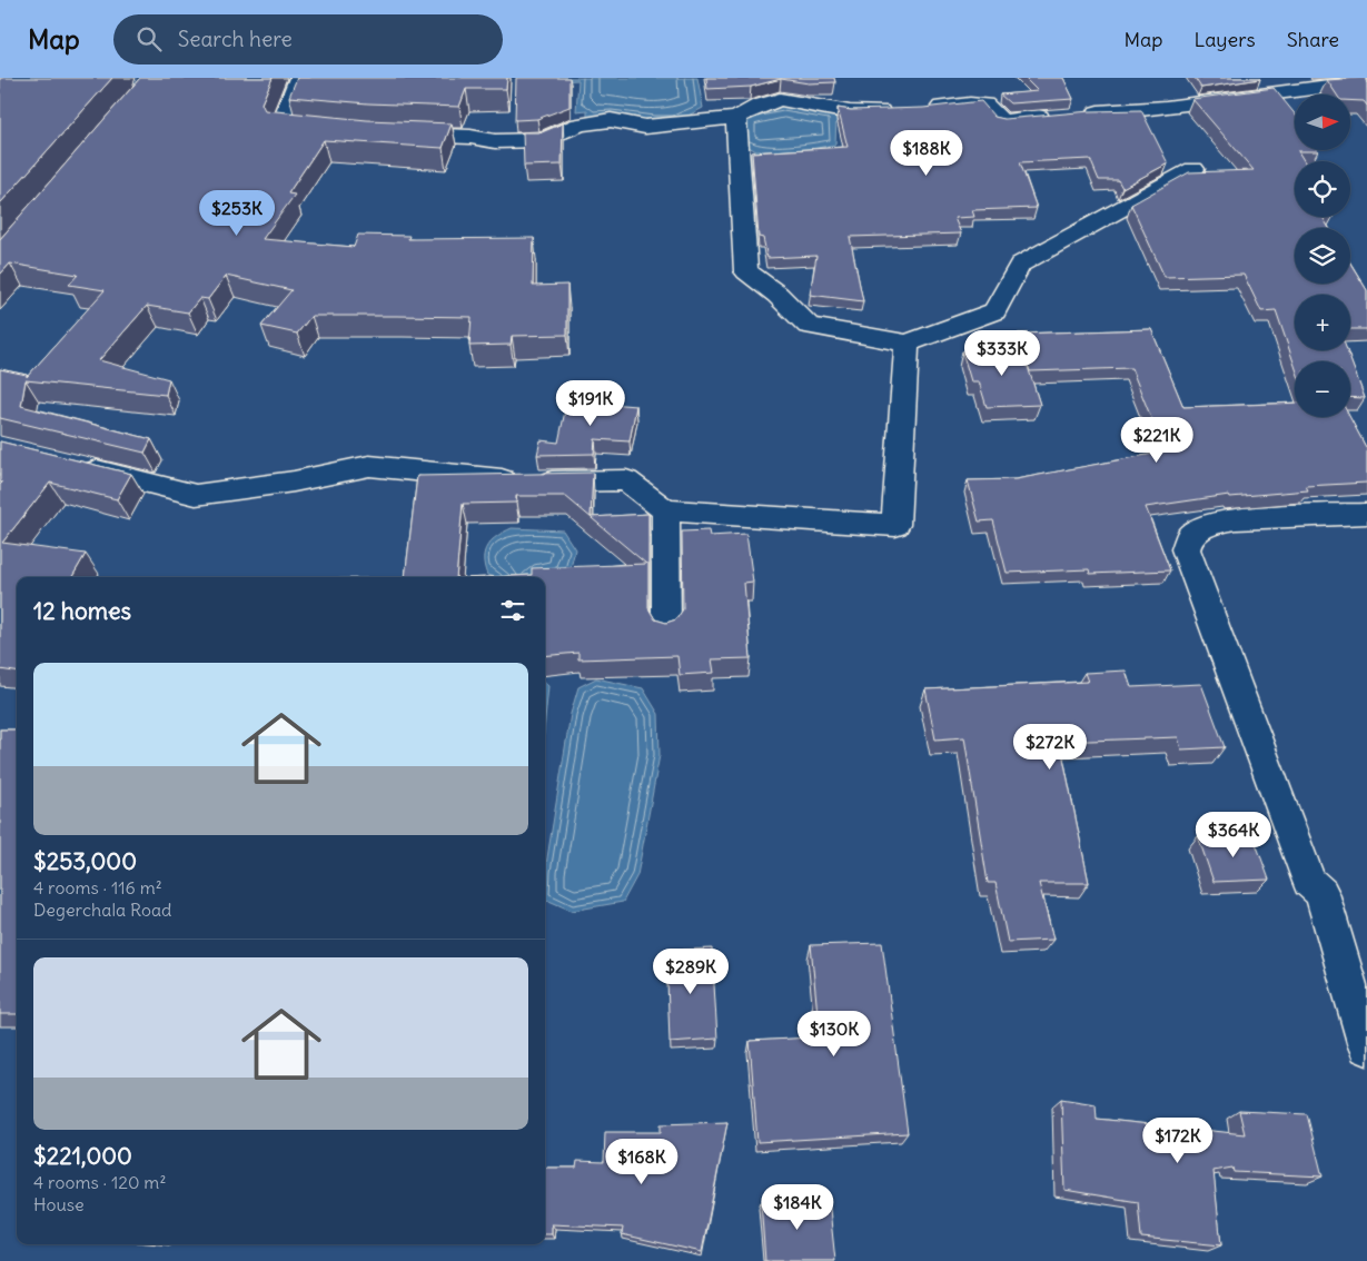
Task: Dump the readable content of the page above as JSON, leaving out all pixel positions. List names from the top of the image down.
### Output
{
  "north": "right",
  "page": {
    "header": "Map",
    "search": "Search here",
    "nav": ["Map", "Layers", "Share"],
    "map_buttons": ["+", "−"],
    "price": [
      "$188K",
      "$253K",
      "$333K",
      "$191K",
      "$221K",
      "$272K",
      "$364K",
      "$289K",
      "$130K",
      "$172K",
      "$168K",
      "$184K"
    ],
    "heading": "12 homes",
    "list": [
      {
        "name": "$253,000",
        "note": "4 rooms · 116 m² · Degerchala Road"
      },
      {
        "name": "$221,000",
        "note": "4 rooms · 120 m² · House"
      }
    ]
  }
}
